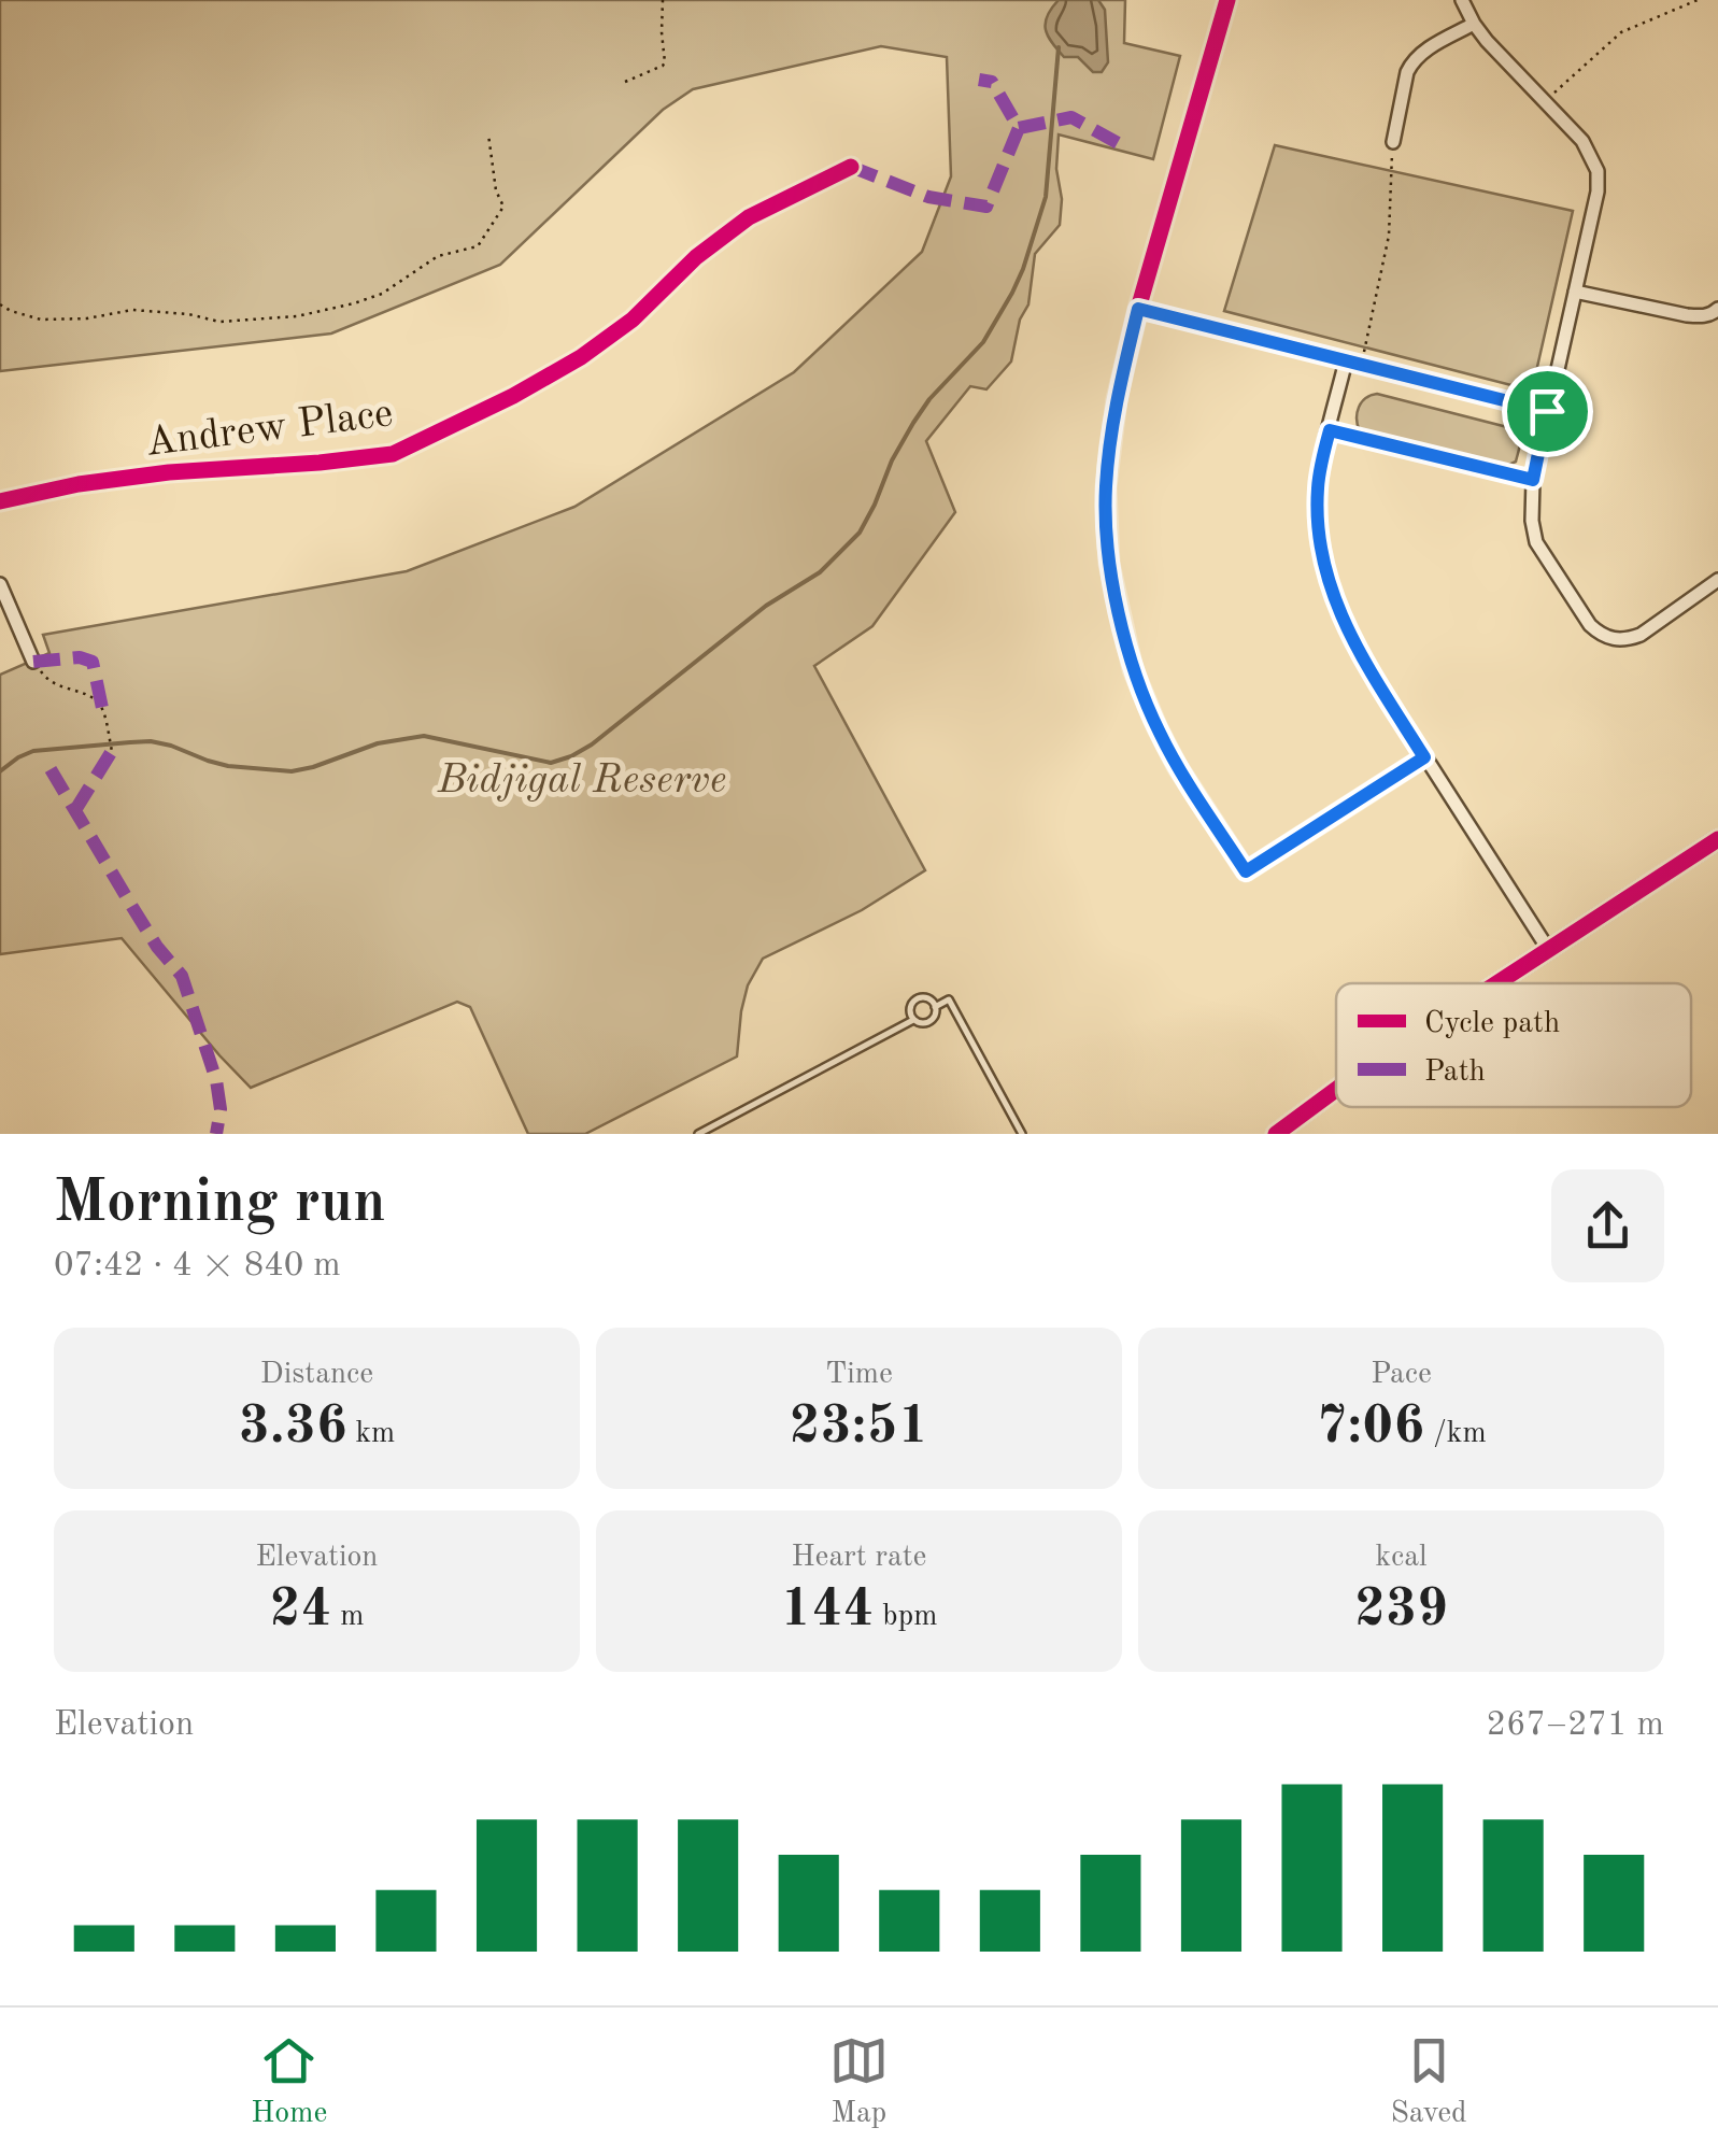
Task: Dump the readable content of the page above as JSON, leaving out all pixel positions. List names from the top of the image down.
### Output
{
  "streets": {
    "street": ["Andrew Place"]
  },
  "parks": ["Bidjigal Reserve"],
  "legend": ["Cycle path", "Path"],
  "page": {
    "heading": ["Morning run", "07:42 · 4 × 840 m"],
    "stats": [
      ["Distance", "3.36 km"],
      ["Time", "23:51"],
      ["Pace", "7:06 /km"],
      ["Elevation", "24 m"],
      ["Heart rate", "144 bpm"],
      ["kcal", "239"]
    ],
    "chart": ["Elevation", "267–271 m"],
    "tabs": ["Home", "Map", "Saved"]
  }
}
